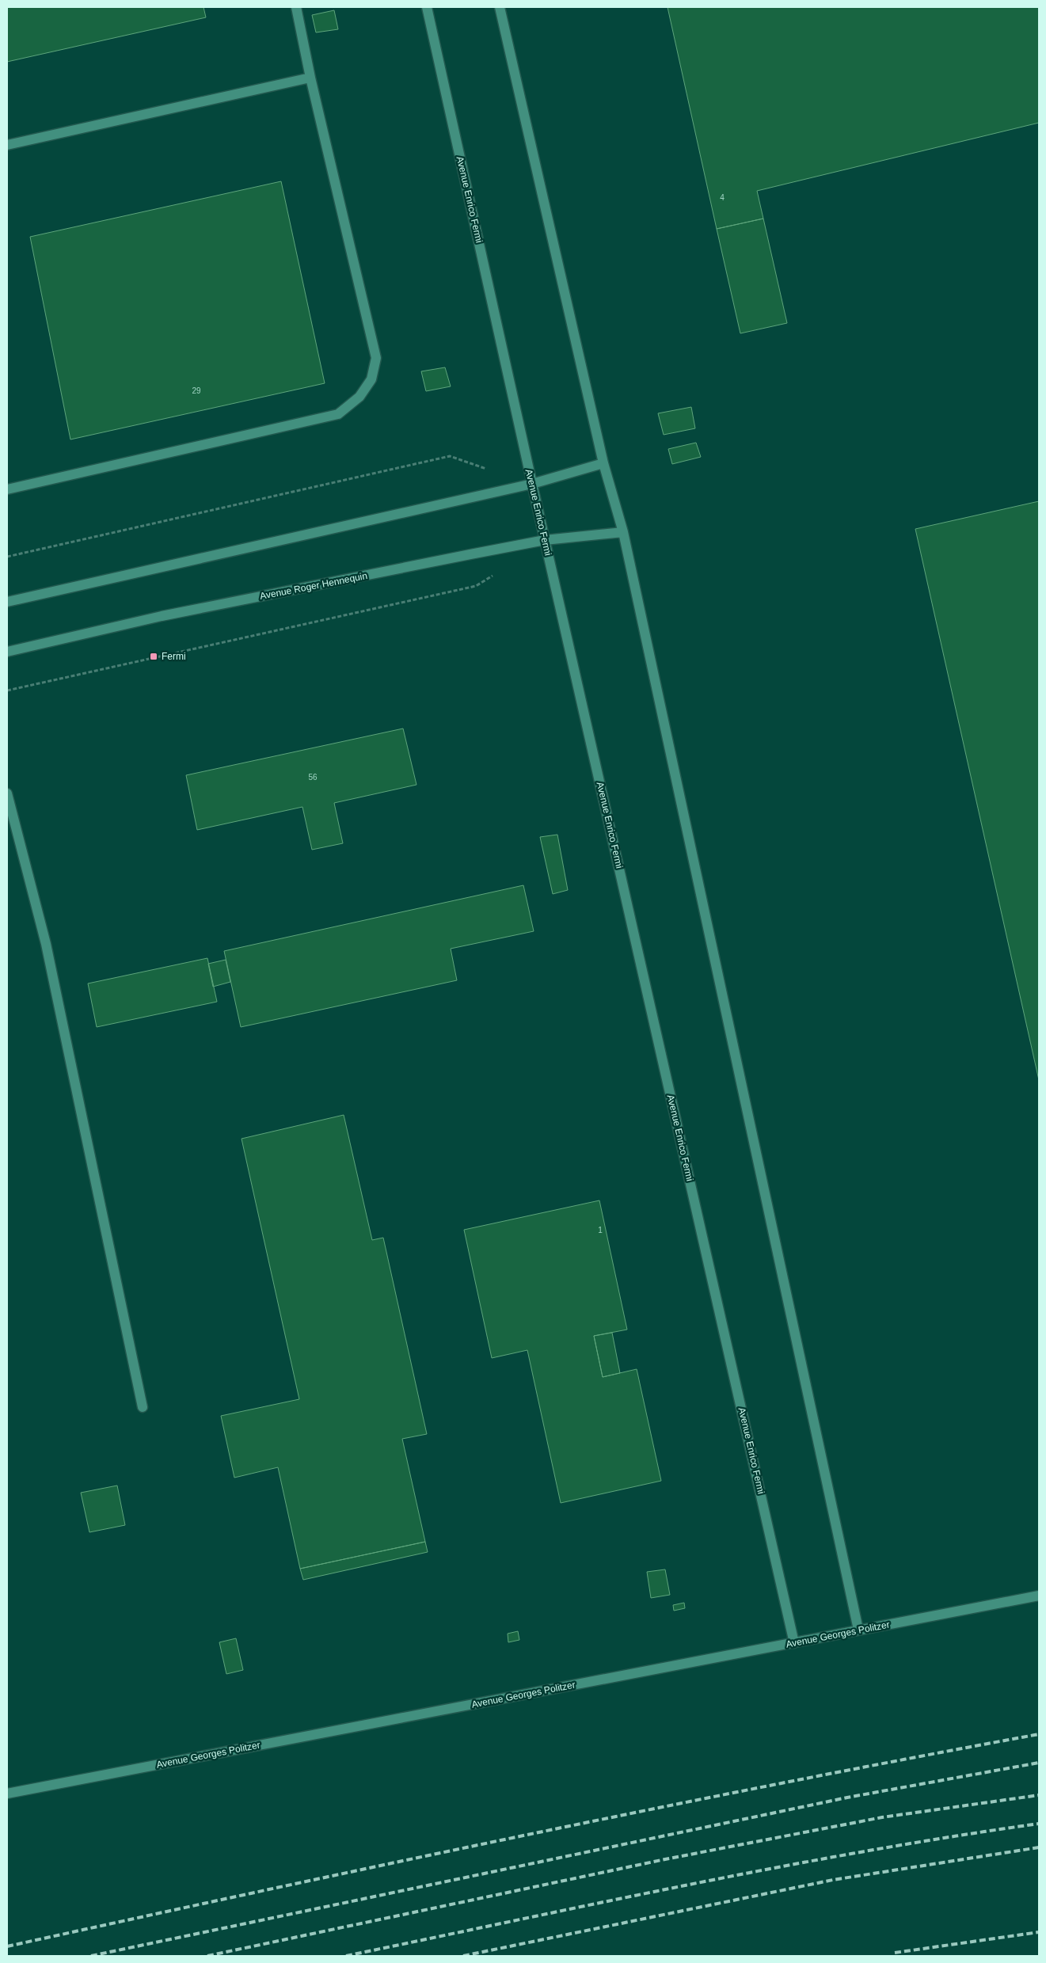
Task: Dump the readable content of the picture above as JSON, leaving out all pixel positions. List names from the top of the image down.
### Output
{
  "streets": {
    "street": ["Avenue Enrico Fermi", "Avenue Roger Hennequin", "Avenue Georges Politzer"]
  },
  "crossings": [
    ["Avenue Enrico Fermi", "Avenue Roger Hennequin"],
    ["Avenue Enrico Fermi", "Avenue Georges Politzer"]
  ],
  "places": {
    "transit": ["Fermi"]
  },
  "house_numbers": [
    "4",
    "29",
    "56",
    "1"
  ]
}
